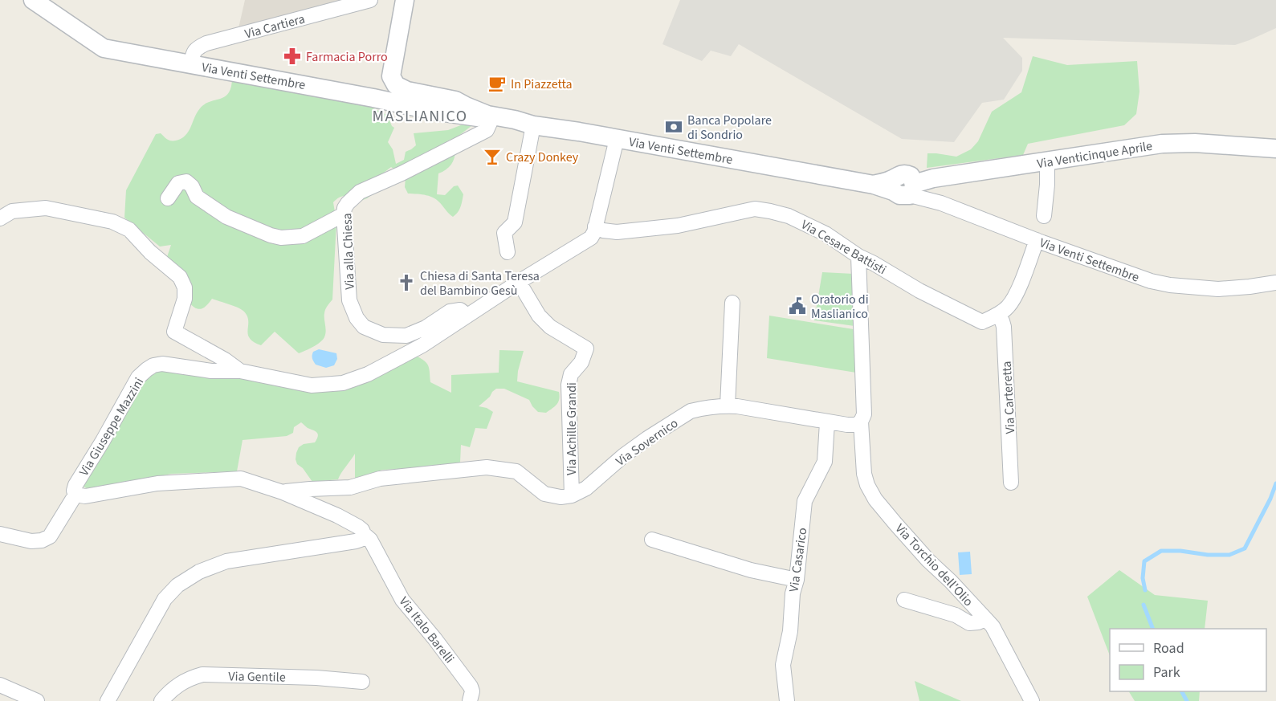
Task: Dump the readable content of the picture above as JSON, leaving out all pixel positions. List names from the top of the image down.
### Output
{
  "streets": {
    "street": [
      "Via Cartiera",
      "Via Venti Settembre",
      "Via Venticinque Aprile",
      "Via Cesare Battisti",
      "Via alla Chiesa",
      "Via Carteretta",
      "Via Giuseppe Mazzini",
      "Via Achille Grandi",
      "Via Sovernico",
      "Via Casarico",
      "Via Torchio dell'Olio",
      "Via Italo Barelli",
      "Via Gentile"
    ]
  },
  "crossings": [
    ["Via Cartiera", "Via Venti Settembre"],
    ["Via Venti Settembre", "Via Venticinque Aprile"],
    ["Via Venti Settembre", "Via alla Chiesa"],
    ["Via Venti Settembre", "Via Giuseppe Mazzini"],
    ["Via Cesare Battisti", "Via Carteretta"],
    ["Via Cesare Battisti", "Via Giuseppe Mazzini"],
    ["Via alla Chiesa", "Via Giuseppe Mazzini"],
    ["Via Giuseppe Mazzini", "Via Achille Grandi"],
    ["Via Giuseppe Mazzini", "Via Italo Barelli"],
    ["Via Achille Grandi", "Via Sovernico"],
    ["Via Sovernico", "Via Casarico"],
    ["Via Sovernico", "Via Torchio dell'Olio"]
  ],
  "districts": ["MASLIANICO"],
  "places": {
    "pharmacy": ["Farmacia Porro"],
    "cafe": ["In Piazzetta"],
    "bank": ["Banca Popolare di Sondrio"],
    "bar": ["Crazy Donkey"],
    "church": ["Chiesa di Santa Teresa del Bambino Gesù"],
    "public building": ["Oratorio di Maslianico"]
  },
  "legend": ["Road", "Park"]
}
